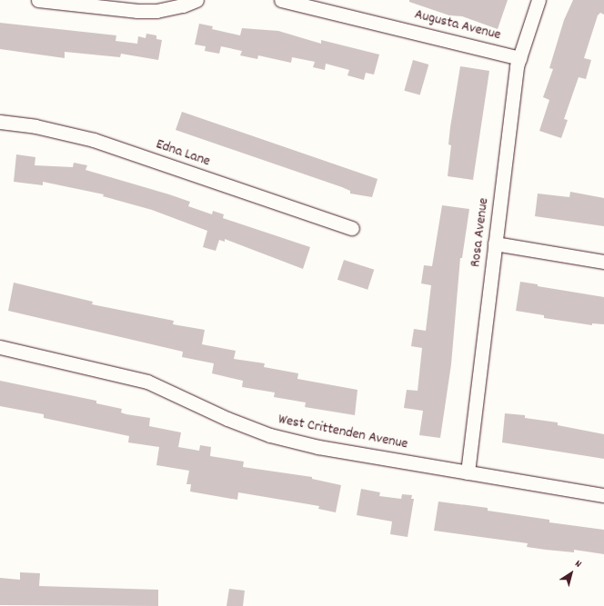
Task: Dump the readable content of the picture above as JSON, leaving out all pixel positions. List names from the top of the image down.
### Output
{
  "streets": {
    "street": [
      "Augusta Avenue",
      "Edna Lane",
      "Rosa Avenue",
      "West Crittenden Avenue"
    ]
  },
  "crossings": [
    ["Augusta Avenue", "Rosa Avenue"],
    ["Rosa Avenue", "West Crittenden Avenue"]
  ],
  "north": "top right"
}
